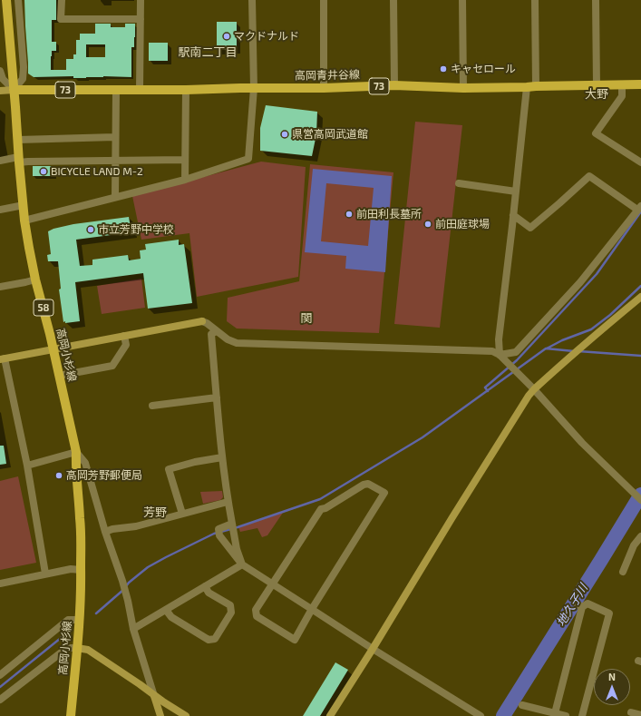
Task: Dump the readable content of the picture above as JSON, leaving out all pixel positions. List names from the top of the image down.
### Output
{
  "streets": {
    "main road": [
      "高岡青井谷線",
      "73",
      "58",
      "高岡小杉線"
    ]
  },
  "crossings": [
    ["高岡青井谷線", "高岡小杉線"]
  ],
  "districts": [
    "駅南二丁目",
    "大野",
    "関",
    "芳野"
  ],
  "water": ["地久子川"],
  "places": [
    "マクドナルド",
    "キャセロール",
    "県営高岡武道館",
    "BICYCLE LAND M-2",
    "前田利長墓所",
    "前田庭球場",
    "市立芳野中学校",
    "高岡芳野郵便局"
  ],
  "north": "top"
}
